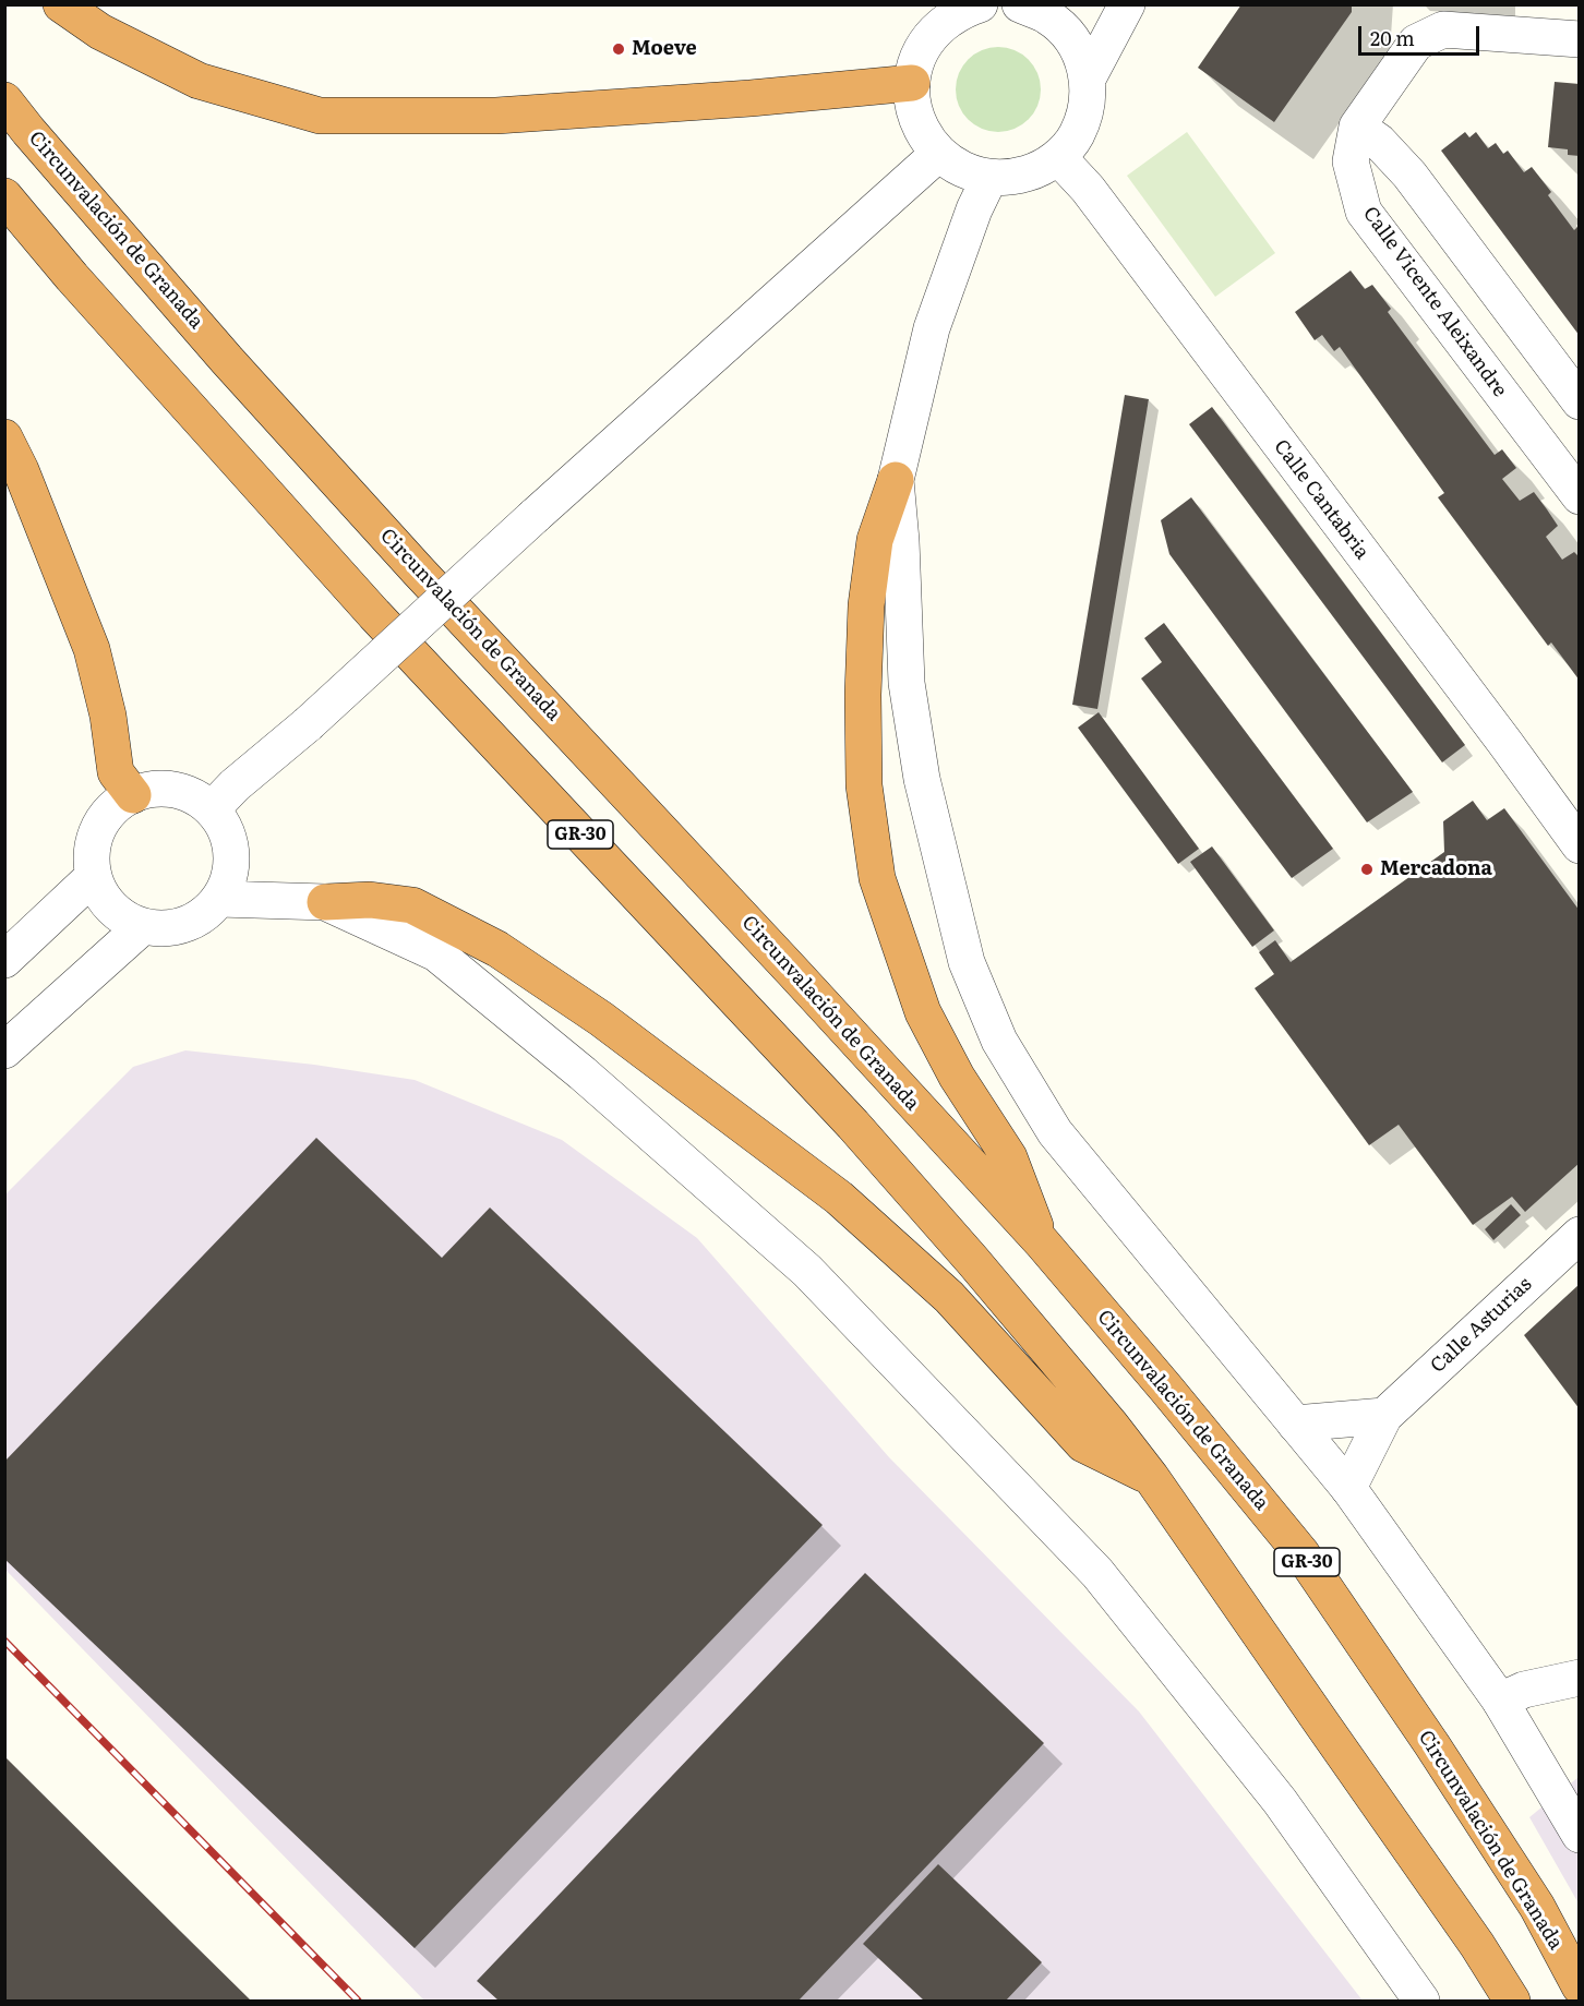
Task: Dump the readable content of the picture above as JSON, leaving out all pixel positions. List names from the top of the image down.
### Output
{
  "streets": {
    "highway": ["Circunvalación de Granada", "GR-30"],
    "street": ["Calle Vicente Aleixandre", "Calle Cantabria", "Calle Asturias"]
  },
  "places": ["Moeve", "Mercadona"],
  "scale_bar": "20 m"
}
